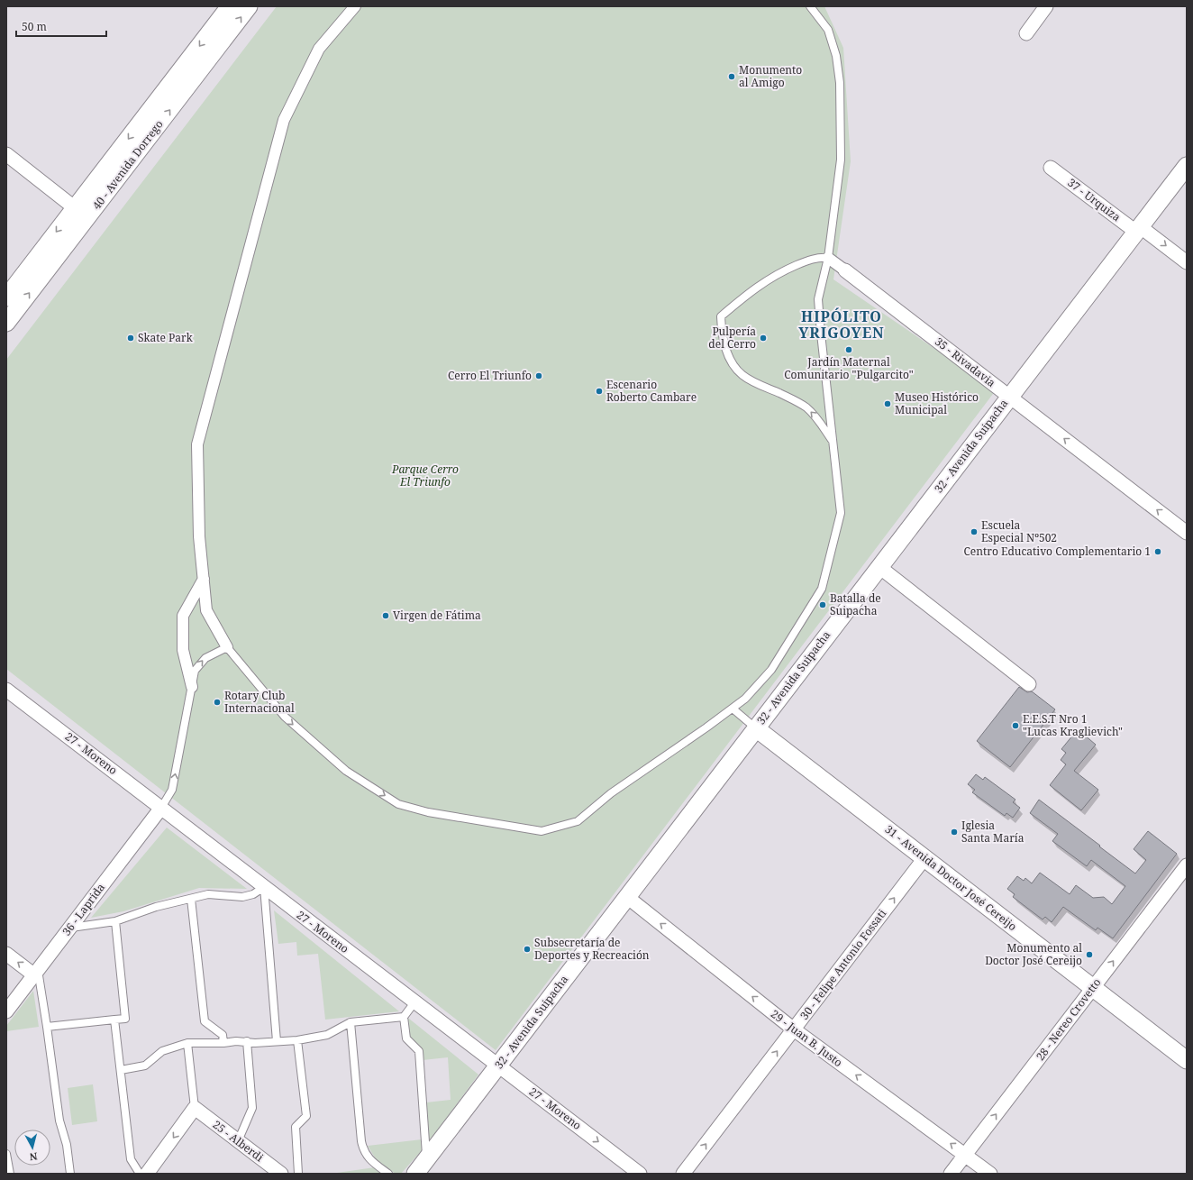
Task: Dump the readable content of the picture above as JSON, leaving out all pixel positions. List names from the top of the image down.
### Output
{
  "streets": {
    "street": [
      "40 - Avenida Dorrego",
      "37 - Urquiza",
      "35 - Rivadavia",
      "32 - Avenida Suipacha",
      "27 - Moreno",
      "31 - Avenida Doctor José Cereijo",
      "36 - Laprida",
      "30 - Felipe Antonio Fossati",
      "28 - Nereo Crovetto",
      "29 - Juan B. Justo",
      "25 - Alberdi"
    ]
  },
  "crossings": [
    ["37 - Urquiza", "32 - Avenida Suipacha"],
    ["35 - Rivadavia", "32 - Avenida Suipacha"],
    ["32 - Avenida Suipacha", "27 - Moreno"],
    ["32 - Avenida Suipacha", "31 - Avenida Doctor José Cereijo"],
    ["32 - Avenida Suipacha", "29 - Juan B. Justo"],
    ["27 - Moreno", "36 - Laprida"],
    ["31 - Avenida Doctor José Cereijo", "30 - Felipe Antonio Fossati"],
    ["31 - Avenida Doctor José Cereijo", "28 - Nereo Crovetto"],
    ["30 - Felipe Antonio Fossati", "29 - Juan B. Justo"],
    ["28 - Nereo Crovetto", "29 - Juan B. Justo"]
  ],
  "one_way": [
    "35 - Rivadavia",
    "30 - Felipe Antonio Fossati",
    "28 - Nereo Crovetto",
    "29 - Juan B. Justo"
  ],
  "districts": ["HIPÓLITO YRIGOYEN"],
  "parks": ["Parque Cerro El Triunfo"],
  "places": [
    "Monumento al Amigo",
    "Skate Park",
    "Pulpería del Cerro",
    "Jardín Maternal Comunitario \"Pulgarcito\"",
    "Cerro El Triunfo",
    "Escenario Roberto Cambare",
    "Museo Histórico Municipal",
    "Escuela Especial Nº502",
    "Centro Educativo Complementario 1",
    "Batalla de Suipacha",
    "Virgen de Fátima",
    "Rotary Club Internacional",
    "E.E.S.T Nro 1 \"Lucas Kraglievich\"",
    "Iglesia Santa María",
    "Subsecretaría de Deportes y Recreación",
    "Monumento al Doctor José Cereijo"
  ],
  "scale_bar": "50 m",
  "north": "bottom"
}
